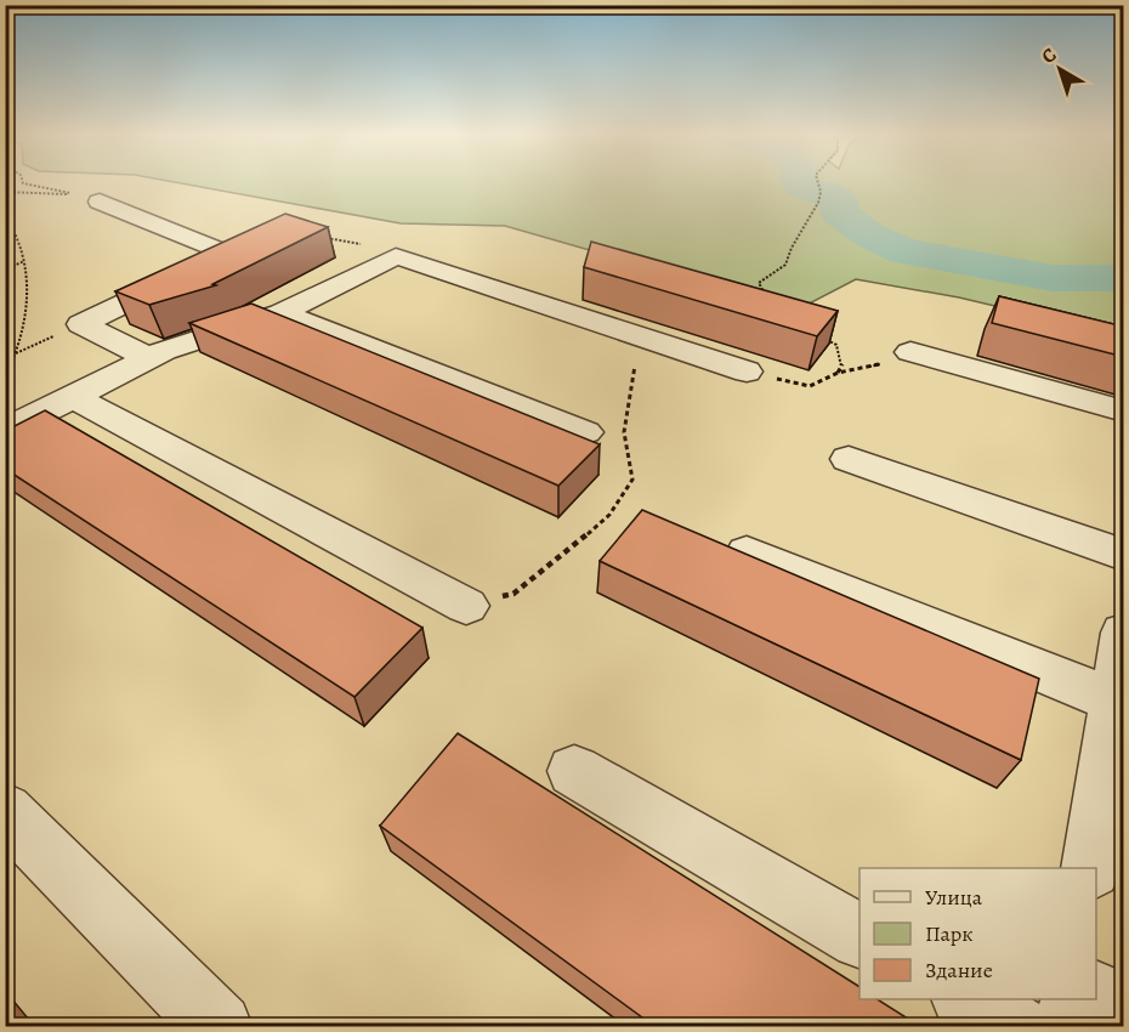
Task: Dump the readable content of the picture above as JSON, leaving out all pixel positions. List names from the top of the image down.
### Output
{
  "legend": ["Улица", "Парк", "Здание"],
  "north": "top left"
}
